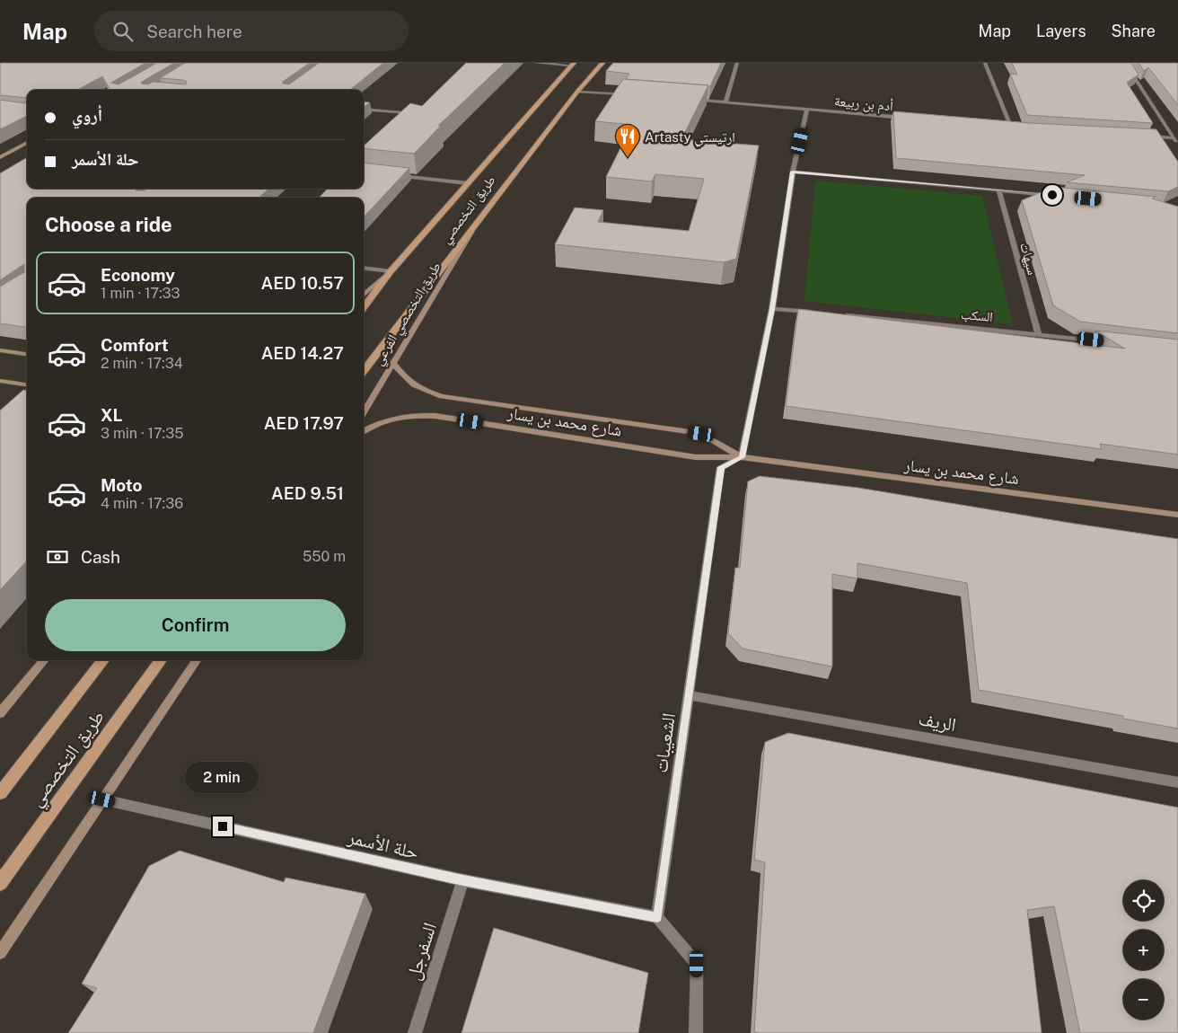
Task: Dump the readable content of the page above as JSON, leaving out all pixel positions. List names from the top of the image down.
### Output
{
  "streets": {
    "main road": ["طريق التخصصي"],
    "street": [
      "أدم بن ربيعة",
      "سيهات",
      "طريق التخصصي الفرعي",
      "السكب",
      "شارع محمد بن يسار",
      "الريف",
      "الشعيبات",
      "حلة الأسمر",
      "السفرجل"
    ]
  },
  "crossings": [
    ["طريق التخصصي", "طريق التخصصي الفرعي"],
    ["سيهات", "السكب"],
    ["طريق التخصصي الفرعي", "شارع محمد بن يسار"],
    ["شارع محمد بن يسار", "الشعيبات"],
    ["الريف", "الشعيبات"],
    ["الشعيبات", "حلة الأسمر"],
    ["حلة الأسمر", "السفرجل"]
  ],
  "places": {
    "restaurant": ["Artasty ارتيستي"]
  },
  "page": {
    "header": "Map",
    "search": "Search here",
    "nav": ["Map", "Layers", "Share"],
    "banner": ["أروي", "حلة الأسمر"],
    "heading": "Choose a ride",
    "list": [
      {
        "name": "Economy",
        "note": "1 min · 17:33",
        "value": "AED 10.57"
      },
      {
        "name": "Comfort",
        "note": "2 min · 17:34",
        "value": "AED 14.27"
      },
      {
        "name": "XL",
        "note": "3 min · 17:35",
        "value": "AED 17.97"
      },
      {
        "name": "Moto",
        "note": "4 min · 17:36",
        "value": "AED 9.51"
      }
    ],
    "pay": ["Cash", "550 m"],
    "buttons": "Confirm",
    "bubble": "2 min",
    "map_buttons": ["+", "−"]
  }
}
